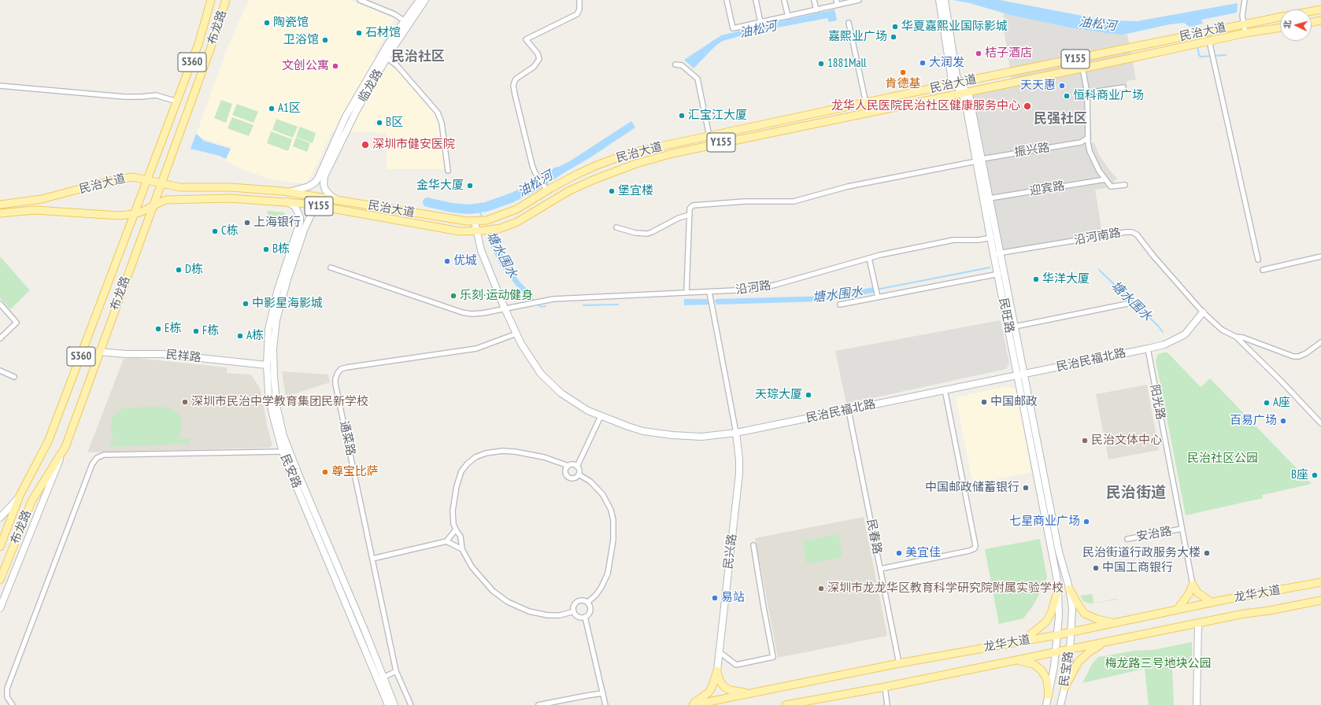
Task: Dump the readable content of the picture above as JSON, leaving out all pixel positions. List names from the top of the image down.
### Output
{
  "streets": {
    "main road": [
      "布龙路",
      "民治大道",
      "Y155",
      "S360",
      "临龙路",
      "民旺路",
      "民祥路",
      "民治民福北路",
      "民安路",
      "民兴路",
      "龙华大道",
      "民宝路"
    ],
    "street": [
      "振兴路",
      "迎宾路",
      "沿河南路",
      "沿河路",
      "阳光路",
      "通菜路",
      "安治路",
      "民春路"
    ]
  },
  "crossings": [
    ["布龙路", "民治大道"],
    ["布龙路", "民祥路"],
    ["民治大道", "民旺路"],
    ["民治大道", "民治民福北路"],
    ["振兴路", "民旺路"],
    ["迎宾路", "民旺路"],
    ["沿河南路", "民旺路"],
    ["沿河南路", "民治民福北路"],
    ["沿河路", "民旺路"],
    ["沿河路", "民治民福北路"],
    ["民旺路", "民治民福北路"],
    ["民旺路", "龙华大道"],
    ["民旺路", "民宝路"],
    ["民祥路", "民安路"],
    ["民治民福北路", "阳光路"],
    ["民治民福北路", "通菜路"],
    ["民治民福北路", "民春路"],
    ["民治民福北路", "民兴路"],
    ["阳光路", "安治路"],
    ["民春路", "龙华大道"],
    ["龙华大道", "民宝路"]
  ],
  "districts": ["民治社区", "民强社区", "民治街道"],
  "water": ["油松河", "塘水围水"],
  "parks": ["民治社区公园", "梅龙路三号地块公园"],
  "places": [
    "陶瓷馆",
    "华夏嘉熙业国际影城",
    "石材馆",
    "嘉熙业广场",
    "卫浴馆",
    "桔子酒店",
    "大润发",
    "1881Mall",
    "文创公寓",
    "肯德基",
    "天天惠",
    "恒科商业广场",
    "龙华人民医院民治社区健康服务中心",
    "A1区",
    "汇宝江大厦",
    "B区",
    "深圳市健安医院",
    "金华大厦",
    "堡宜楼",
    "上海银行",
    "C栋",
    "B栋",
    "优城",
    "D栋",
    "华洋大厦",
    "乐刻·运动健身",
    "中影星海影城",
    "E栋",
    "F栋",
    "A栋",
    "天琮大厦",
    "深圳市民治中学教育集团民新学校",
    "中国邮政",
    "A座",
    "百易广场",
    "民治文体中心",
    "尊宝比萨",
    "B座",
    "中国邮政储蓄银行",
    "七星商业广场",
    "美宜佳",
    "民治街道行政服务大楼",
    "中国工商银行",
    "深圳市龙龙华区教育科学研究院附属实验学校",
    "易站"
  ],
  "north": "left"
}
